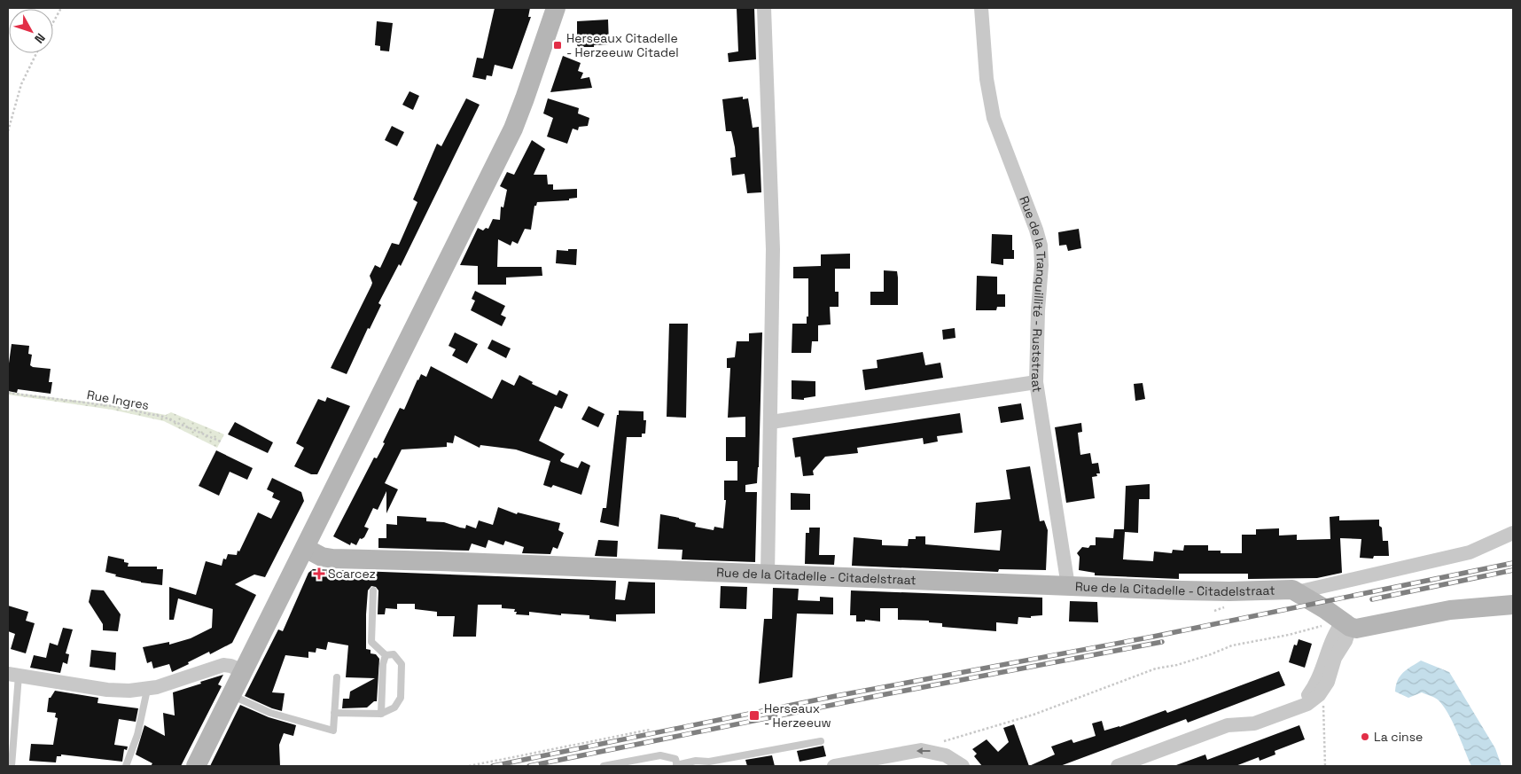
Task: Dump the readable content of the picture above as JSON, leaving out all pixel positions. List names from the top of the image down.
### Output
{
  "streets": {
    "street": ["Rue de la Tranquillité - Ruststraat", "Rue de la Citadelle - Citadelstraat"],
    "path": ["Rue Ingres"]
  },
  "crossings": [
    ["Rue de la Tranquillité - Ruststraat", "Rue de la Citadelle - Citadelstraat"]
  ],
  "places": {
    "transit": ["Herseaux Citadelle - Herzeeuw Citadel", "Herseaux - Herzeeuw"],
    "health": ["Scarcez"],
    "other": ["La cinse"]
  },
  "north": "bottom right"
}
